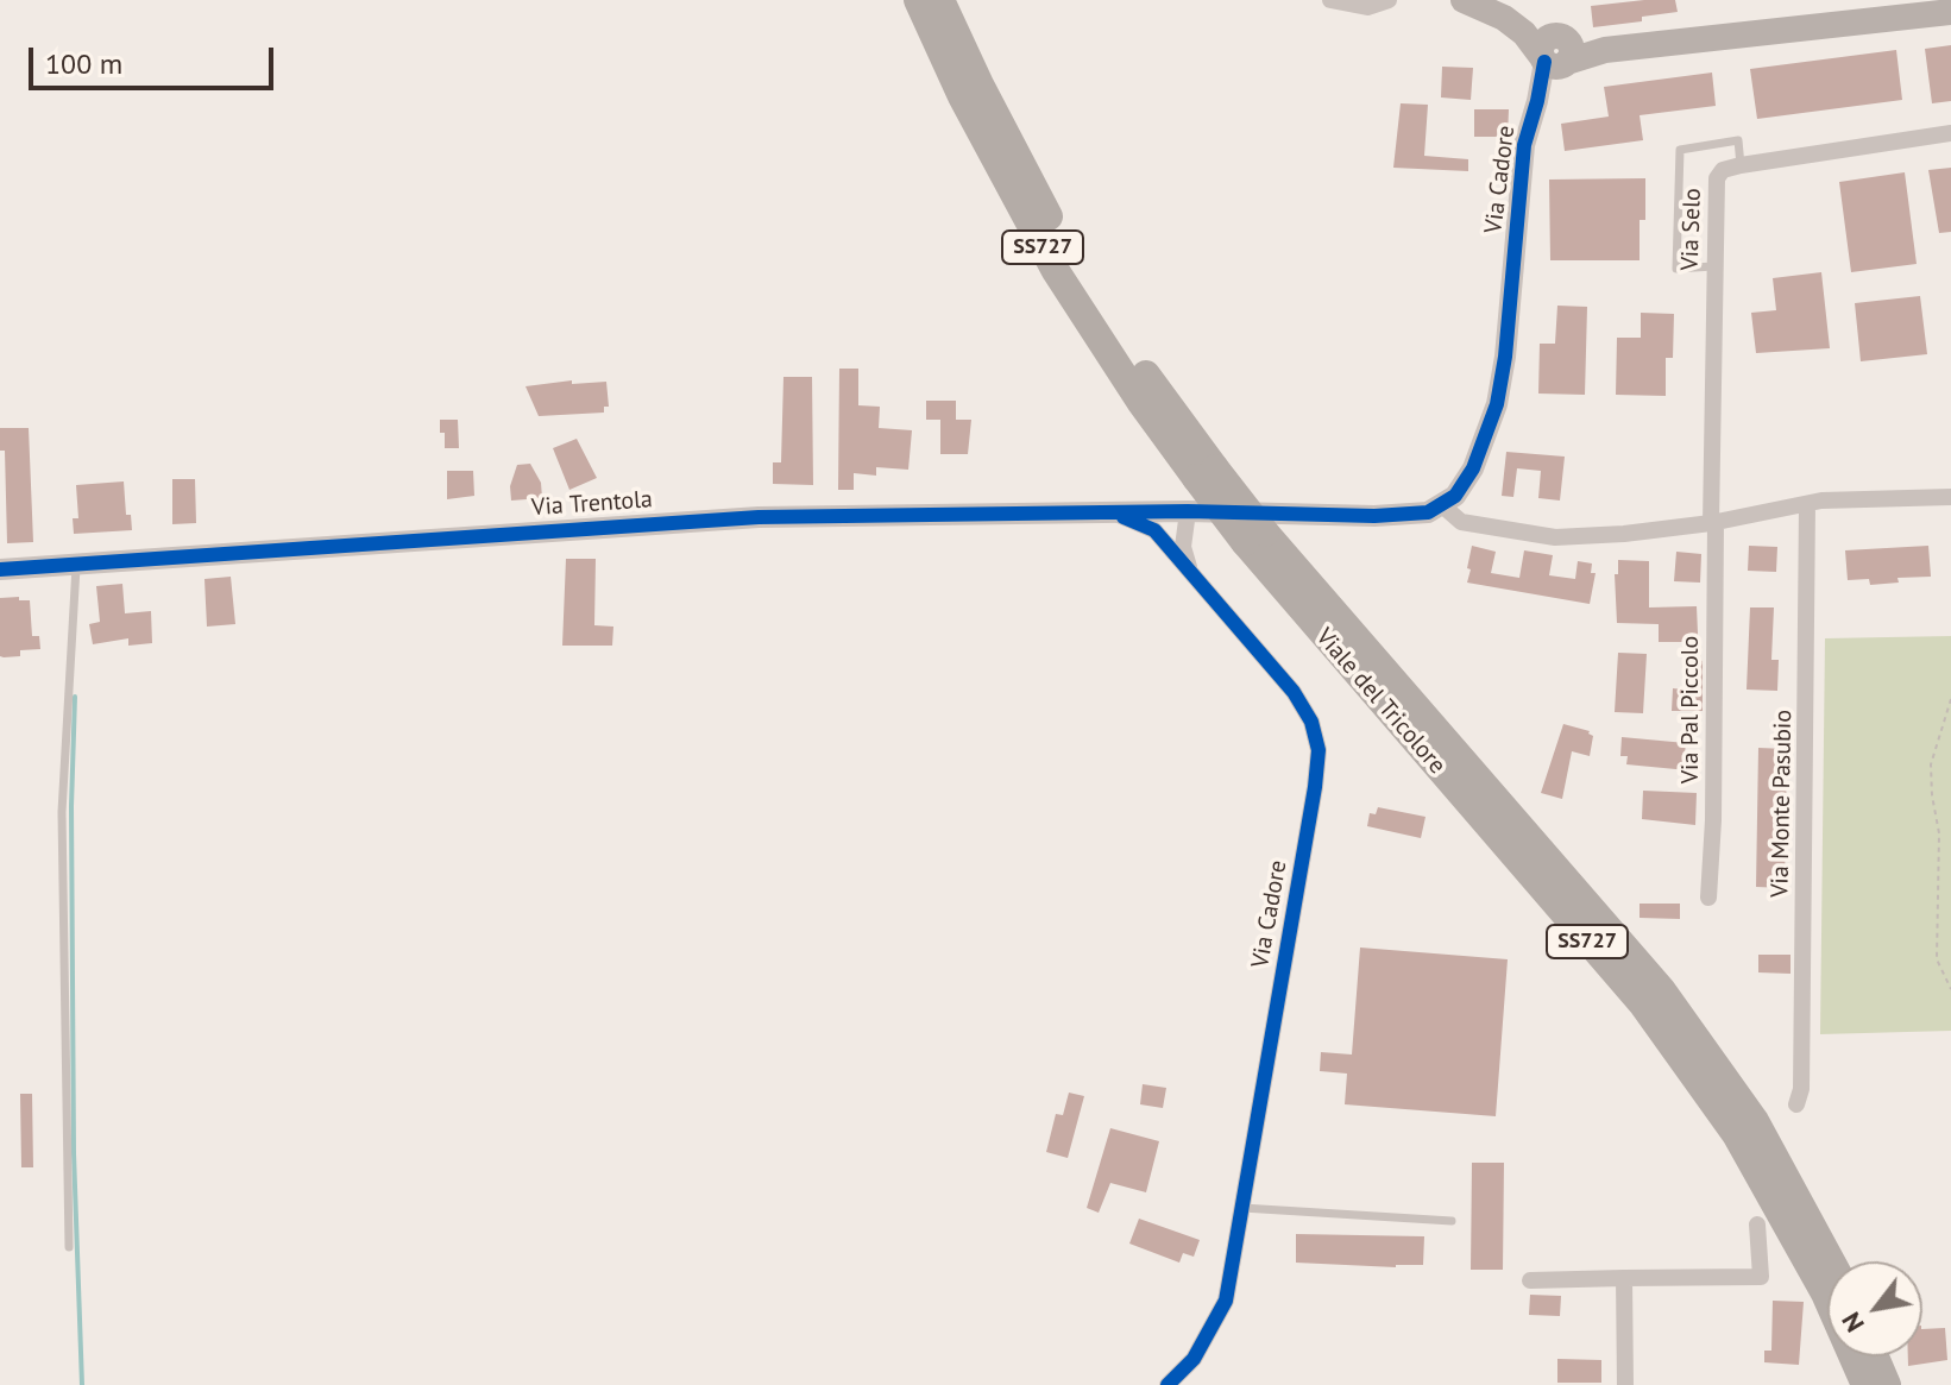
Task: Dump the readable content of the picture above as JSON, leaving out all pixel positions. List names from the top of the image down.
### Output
{
  "streets": {
    "highway": ["SS727", "Viale del Tricolore"],
    "street": [
      "Via Cadore",
      "Via Selo",
      "Via Trentola",
      "Via Pal Piccolo",
      "Via Monte Pasubio"
    ]
  },
  "crossings": [
    ["Via Cadore", "Via Trentola"],
    ["Via Selo", "Via Pal Piccolo"]
  ],
  "scale_bar": "100 m",
  "north": "bottom left"
}
